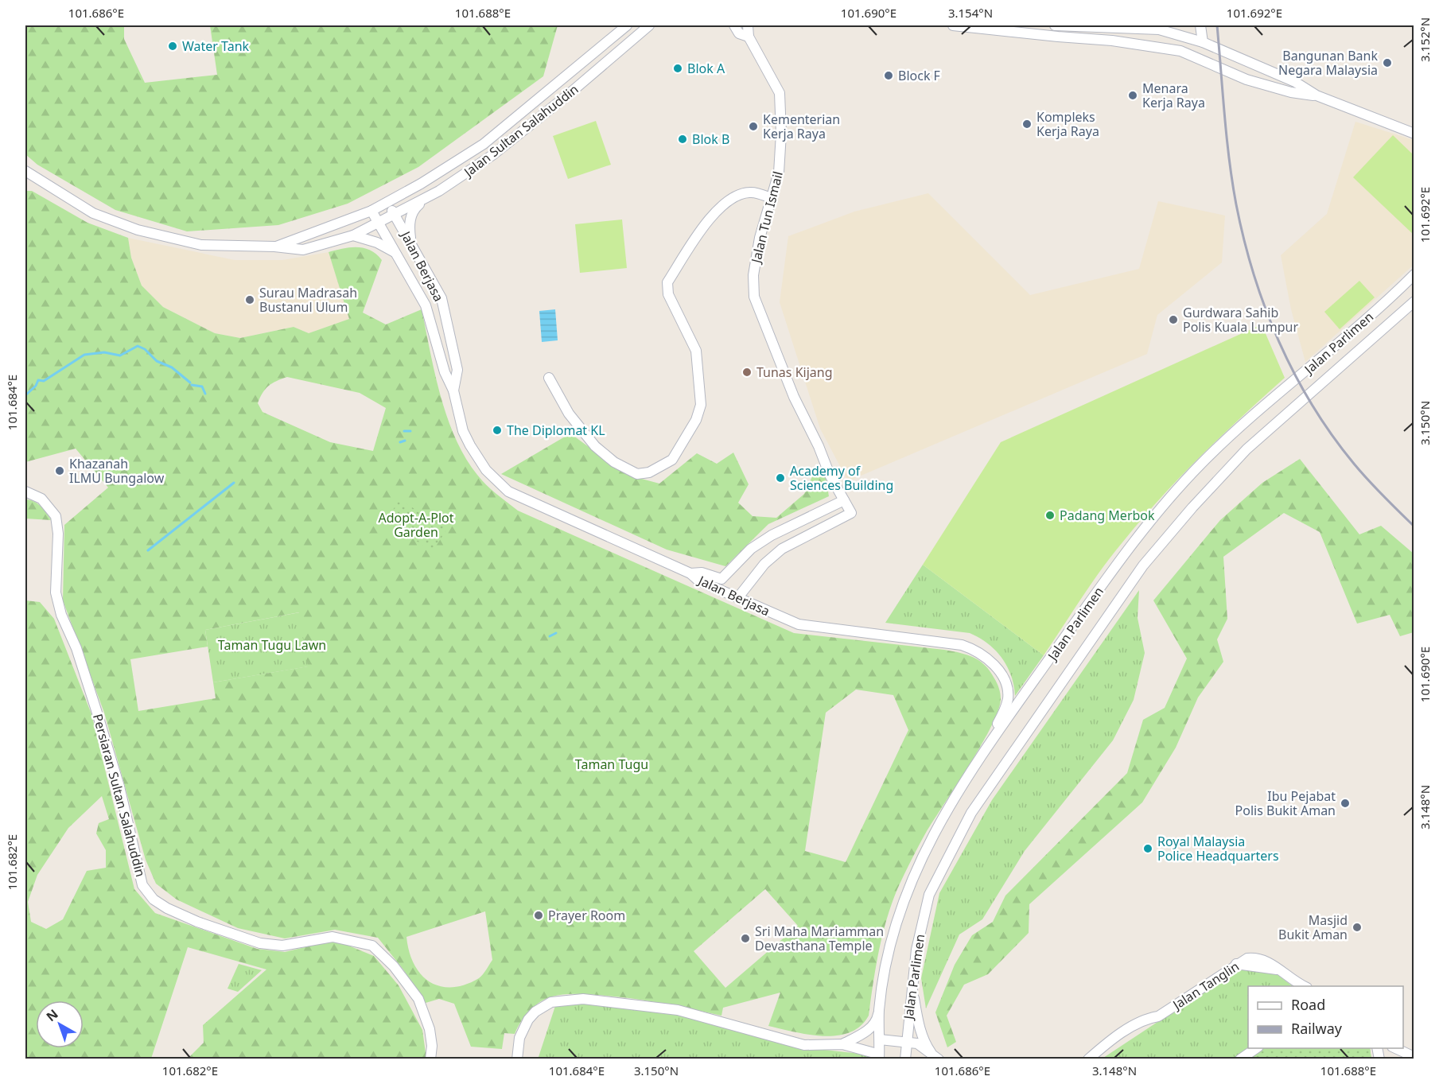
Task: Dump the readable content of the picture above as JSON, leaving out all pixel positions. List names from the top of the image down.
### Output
{
  "streets": {
    "street": [
      "Jalan Sultan Salahuddin",
      "Jalan Tun Ismail",
      "Jalan Berjasa",
      "Jalan Parlimen",
      "Persiaran Sultan Salahuddin",
      "Jalan Tanglin"
    ]
  },
  "crossings": [
    ["Jalan Sultan Salahuddin", "Jalan Berjasa"],
    ["Jalan Tun Ismail", "Jalan Berjasa"],
    ["Jalan Berjasa", "Jalan Parlimen"]
  ],
  "parks": ["Adopt-A-Plot Garden", "Taman Tugu Lawn", "Taman Tugu"],
  "places": [
    "Water Tank",
    "Bangunan Bank Negara Malaysia",
    "Blok A",
    "Block F",
    "Menara Kerja Raya",
    "Kompleks Kerja Raya",
    "Kementerian Kerja Raya",
    "Blok B",
    "Surau Madrasah Bustanul Ulum",
    "Gurdwara Sahib Polis Kuala Lumpur",
    "Tunas Kijang",
    "The Diplomat KL",
    "Khazanah ILMU Bungalow",
    "Academy of Sciences Building",
    "Padang Merbok",
    "Ibu Pejabat Polis Bukit Aman",
    "Royal Malaysia Police Headquarters",
    "Prayer Room",
    "Masjid Bukit Aman",
    "Sri Maha Mariamman Devasthana Temple"
  ],
  "legend": ["Road", "Railway"],
  "north": "top left",
  "coordinates": [
    "101.686°E",
    "101.688°E",
    "101.690°E",
    "3.154°N",
    "101.692°E",
    "3.152°N",
    "101.684°E",
    "3.150°N",
    "3.148°N",
    "101.682°E"
  ]
}
